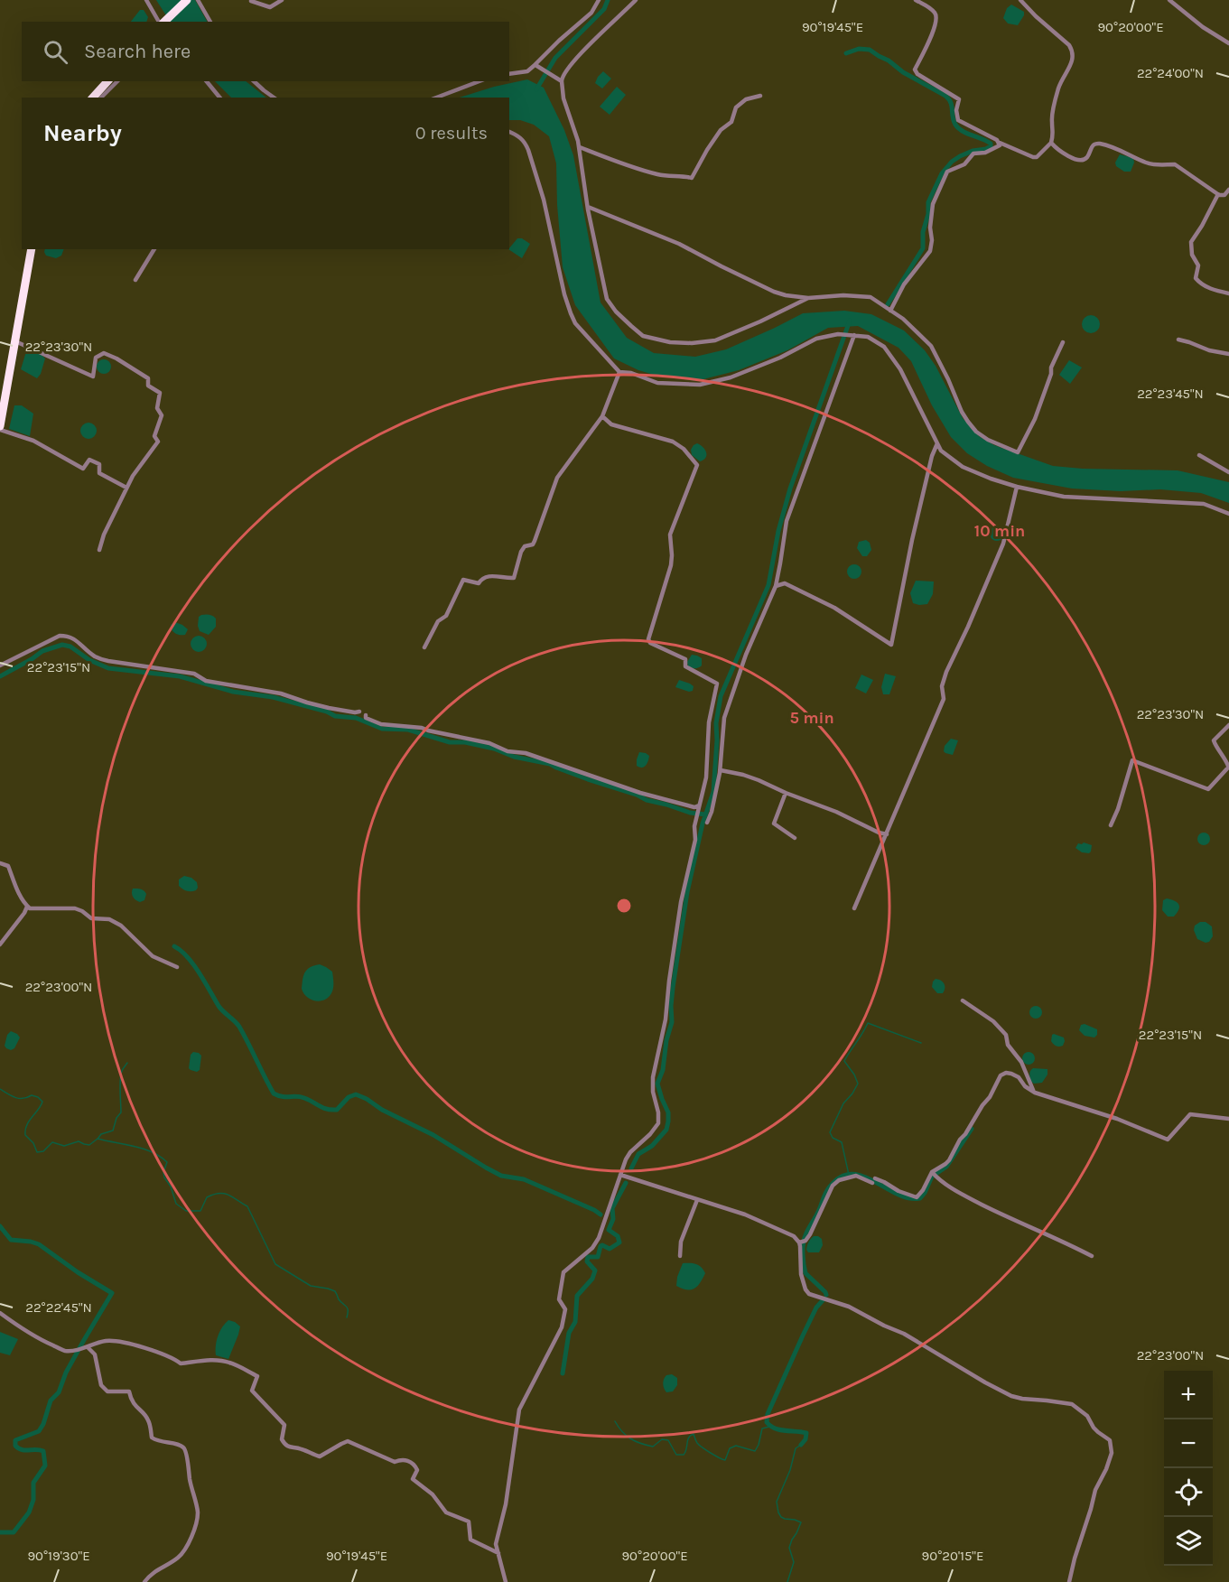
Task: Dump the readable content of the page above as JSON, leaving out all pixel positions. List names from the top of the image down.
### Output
{
  "page": {
    "search": "Search here",
    "heading": ["Nearby", "0 results"],
    "map_buttons": ["+", "−"]
  },
  "coordinates": [
    "90°19'45\"E",
    "90°20'00\"E",
    "22°24'00\"N",
    "22°23'30\"N",
    "22°23'45\"N",
    "22°23'15\"N",
    "22°23'00\"N",
    "22°22'45\"N",
    "90°19'30\"E",
    "90°20'15\"E"
  ],
  "rings": ["10 min", "5 min"]
}
